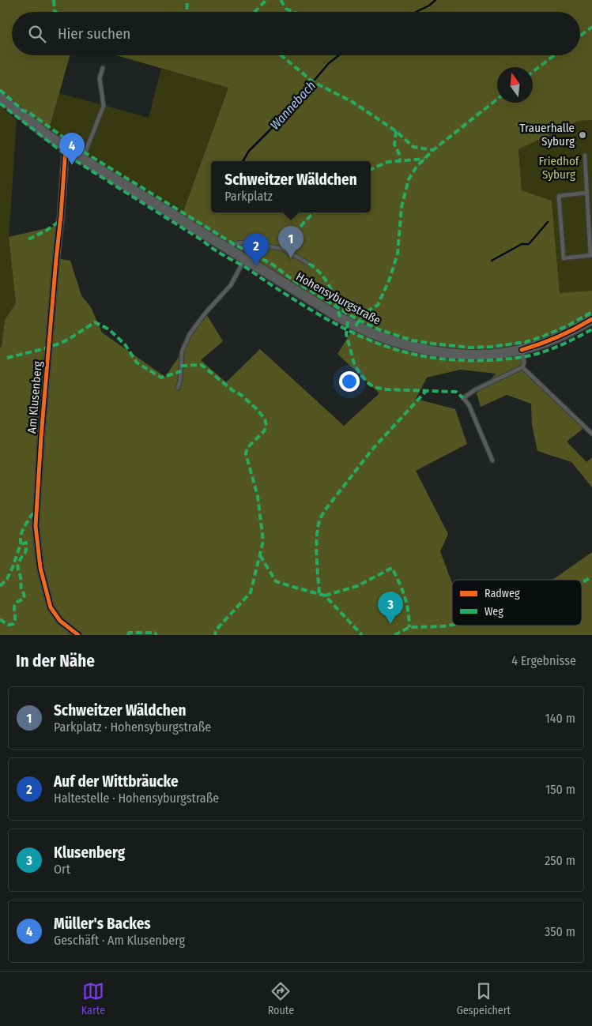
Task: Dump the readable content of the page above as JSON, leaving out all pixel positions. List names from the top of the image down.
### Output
{
  "streets": {
    "main road": ["Hohensyburgstraße"],
    "street": ["Am Klusenberg"]
  },
  "crossings": [
    ["Hohensyburgstraße", "Am Klusenberg"]
  ],
  "water": ["Wannebach"],
  "parks": ["Friedhof Syburg"],
  "places": ["Trauerhalle Syburg"],
  "legend": ["Radweg", "Weg"],
  "north": "top",
  "page": {
    "search": "Hier suchen",
    "pins": [
      "4",
      "1",
      "2",
      "3"
    ],
    "popup": ["Schweitzer Wäldchen", "Parkplatz"],
    "heading": ["In der Nähe", "4 Ergebnisse"],
    "list": [
      {
        "mark": "1",
        "name": "Schweitzer Wäldchen",
        "note": "Parkplatz · Hohensyburgstraße",
        "value": "140 m"
      },
      {
        "mark": "2",
        "name": "Auf der Wittbräucke",
        "note": "Haltestelle · Hohensyburgstraße",
        "value": "150 m"
      },
      {
        "mark": "3",
        "name": "Klusenberg",
        "note": "Ort",
        "value": "250 m"
      },
      {
        "mark": "4",
        "name": "Müller's Backes",
        "note": "Geschäft · Am Klusenberg",
        "value": "350 m"
      }
    ],
    "nav": ["Karte", "Route", "Gespeichert"]
  }
}
